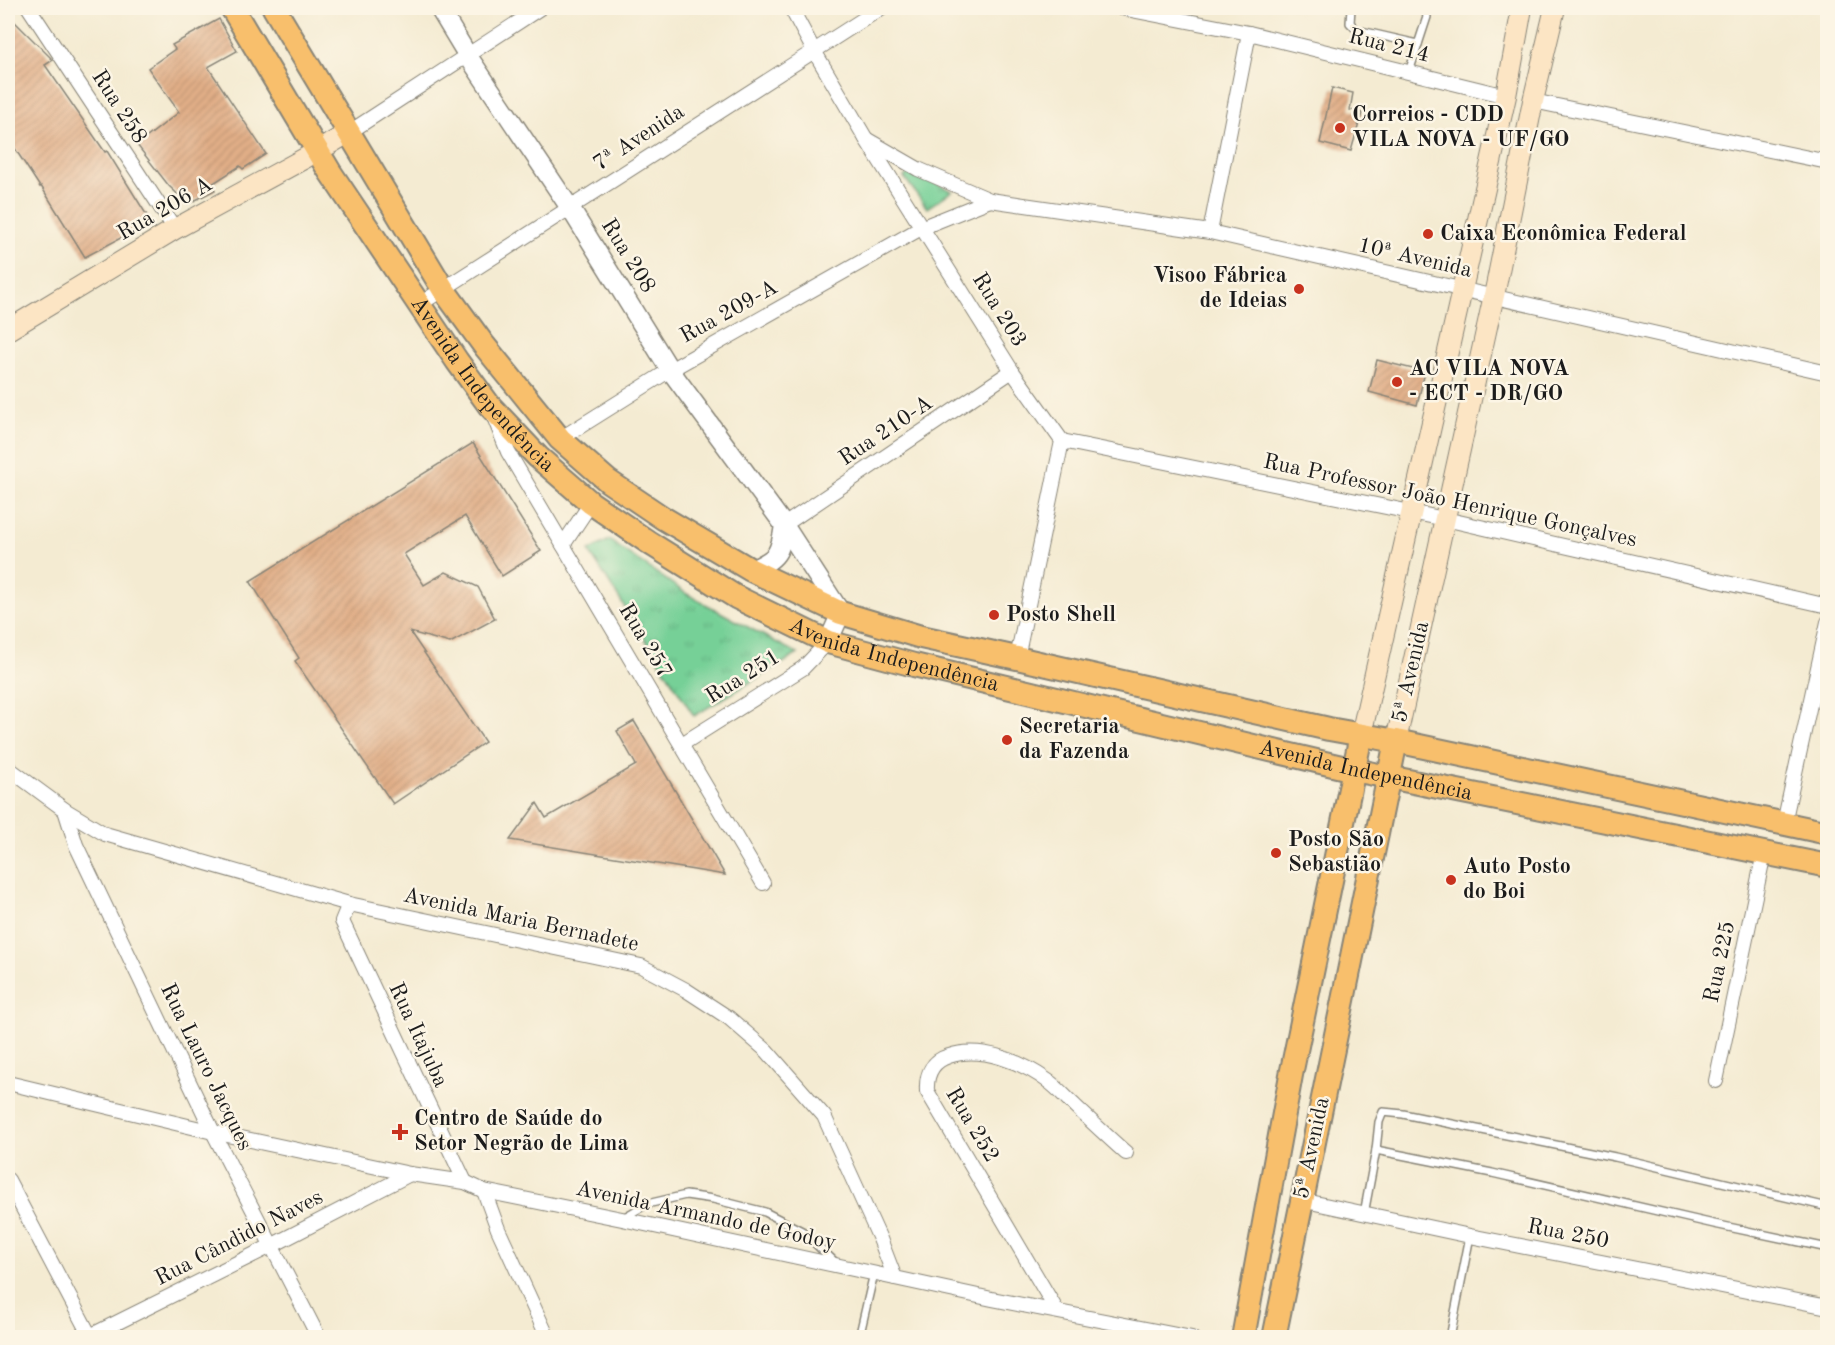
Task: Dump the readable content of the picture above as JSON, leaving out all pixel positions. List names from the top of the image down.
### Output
{
  "streets": {
    "main road": ["Rua 206 A", "Avenida Independência", "5ª Avenida"],
    "street": [
      "Rua 214",
      "Rua 258",
      "7ª Avenida",
      "Rua 208",
      "10ª Avenida",
      "Rua 203",
      "Rua 209-A",
      "Rua 210-A",
      "Rua Professor João Henrique Gonçalves",
      "Rua 257",
      "Rua 251",
      "Avenida Maria Bernadete",
      "Rua 225",
      "Rua Itajuba",
      "Rua Lauro Jacques",
      "Rua 252",
      "Avenida Armando de Godoy",
      "Rua 250",
      "Rua Cândido Naves"
    ]
  },
  "crossings": [
    ["Rua 214", "5ª Avenida"],
    ["Rua 258", "Rua 206 A"],
    ["7ª Avenida", "Rua 208"],
    ["7ª Avenida", "Rua 203"],
    ["7ª Avenida", "Avenida Independência"],
    ["Rua 206 A", "Avenida Independência"],
    ["Rua 208", "Rua 209-A"],
    ["Rua 208", "Avenida Independência"],
    ["Rua 208", "Rua 210-A"],
    ["Rua 208", "Rua 251"],
    ["10ª Avenida", "Rua 203"],
    ["10ª Avenida", "5ª Avenida"],
    ["Rua 203", "Rua 209-A"],
    ["Rua 203", "Rua 210-A"],
    ["Rua 203", "Rua Professor João Henrique Gonçalves"],
    ["Rua 209-A", "Avenida Independência"],
    ["Avenida Independência", "Rua 257"],
    ["Avenida Independência", "5ª Avenida"],
    ["Avenida Independência", "Rua 251"],
    ["Avenida Independência", "Rua 225"],
    ["Rua Professor João Henrique Gonçalves", "5ª Avenida"],
    ["Rua 257", "Rua 251"],
    ["5ª Avenida", "Rua 250"],
    ["Avenida Maria Bernadete", "Rua Itajuba"],
    ["Avenida Maria Bernadete", "Rua Lauro Jacques"],
    ["Avenida Maria Bernadete", "Avenida Armando de Godoy"],
    ["Rua Itajuba", "Avenida Armando de Godoy"],
    ["Rua Lauro Jacques", "Avenida Armando de Godoy"],
    ["Rua Lauro Jacques", "Rua Cândido Naves"],
    ["Rua 252", "Avenida Armando de Godoy"],
    ["Avenida Armando de Godoy", "Rua Cândido Naves"]
  ],
  "places": {
    "other": [
      "Correios - CDD VILA NOVA - UF/GO",
      "Caixa Econômica Federal",
      "Visoo Fábrica de Ideias",
      "AC VILA NOVA - ECT - DR/GO",
      "Posto Shell",
      "Secretaria da Fazenda",
      "Posto São Sebastião",
      "Auto Posto do Boi"
    ],
    "health": ["Centro de Saúde do Setor Negrão de Lima"]
  }
}
